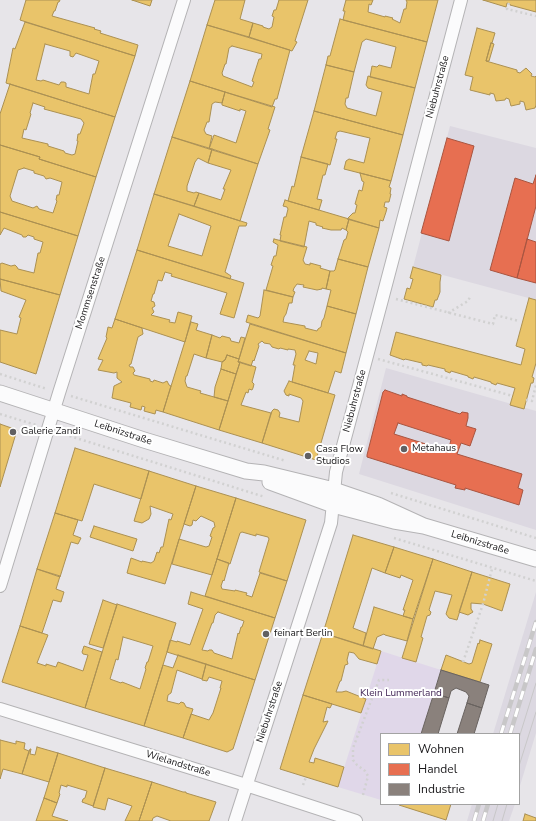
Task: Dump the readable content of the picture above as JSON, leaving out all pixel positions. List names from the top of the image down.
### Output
{
  "streets": {
    "street": [
      "Niebuhrstraße",
      "Mommsenstraße",
      "Leibnizstraße",
      "Wielandstraße"
    ]
  },
  "crossings": [
    ["Niebuhrstraße", "Leibnizstraße"],
    ["Niebuhrstraße", "Wielandstraße"],
    ["Mommsenstraße", "Leibnizstraße"]
  ],
  "parks": ["Klein Lummerland"],
  "places": [
    "Galerie Zandi",
    "Metahaus",
    "Casa Flow Studios",
    "feinart Berlin"
  ],
  "legend": ["Wohnen", "Handel", "Industrie"]
}
